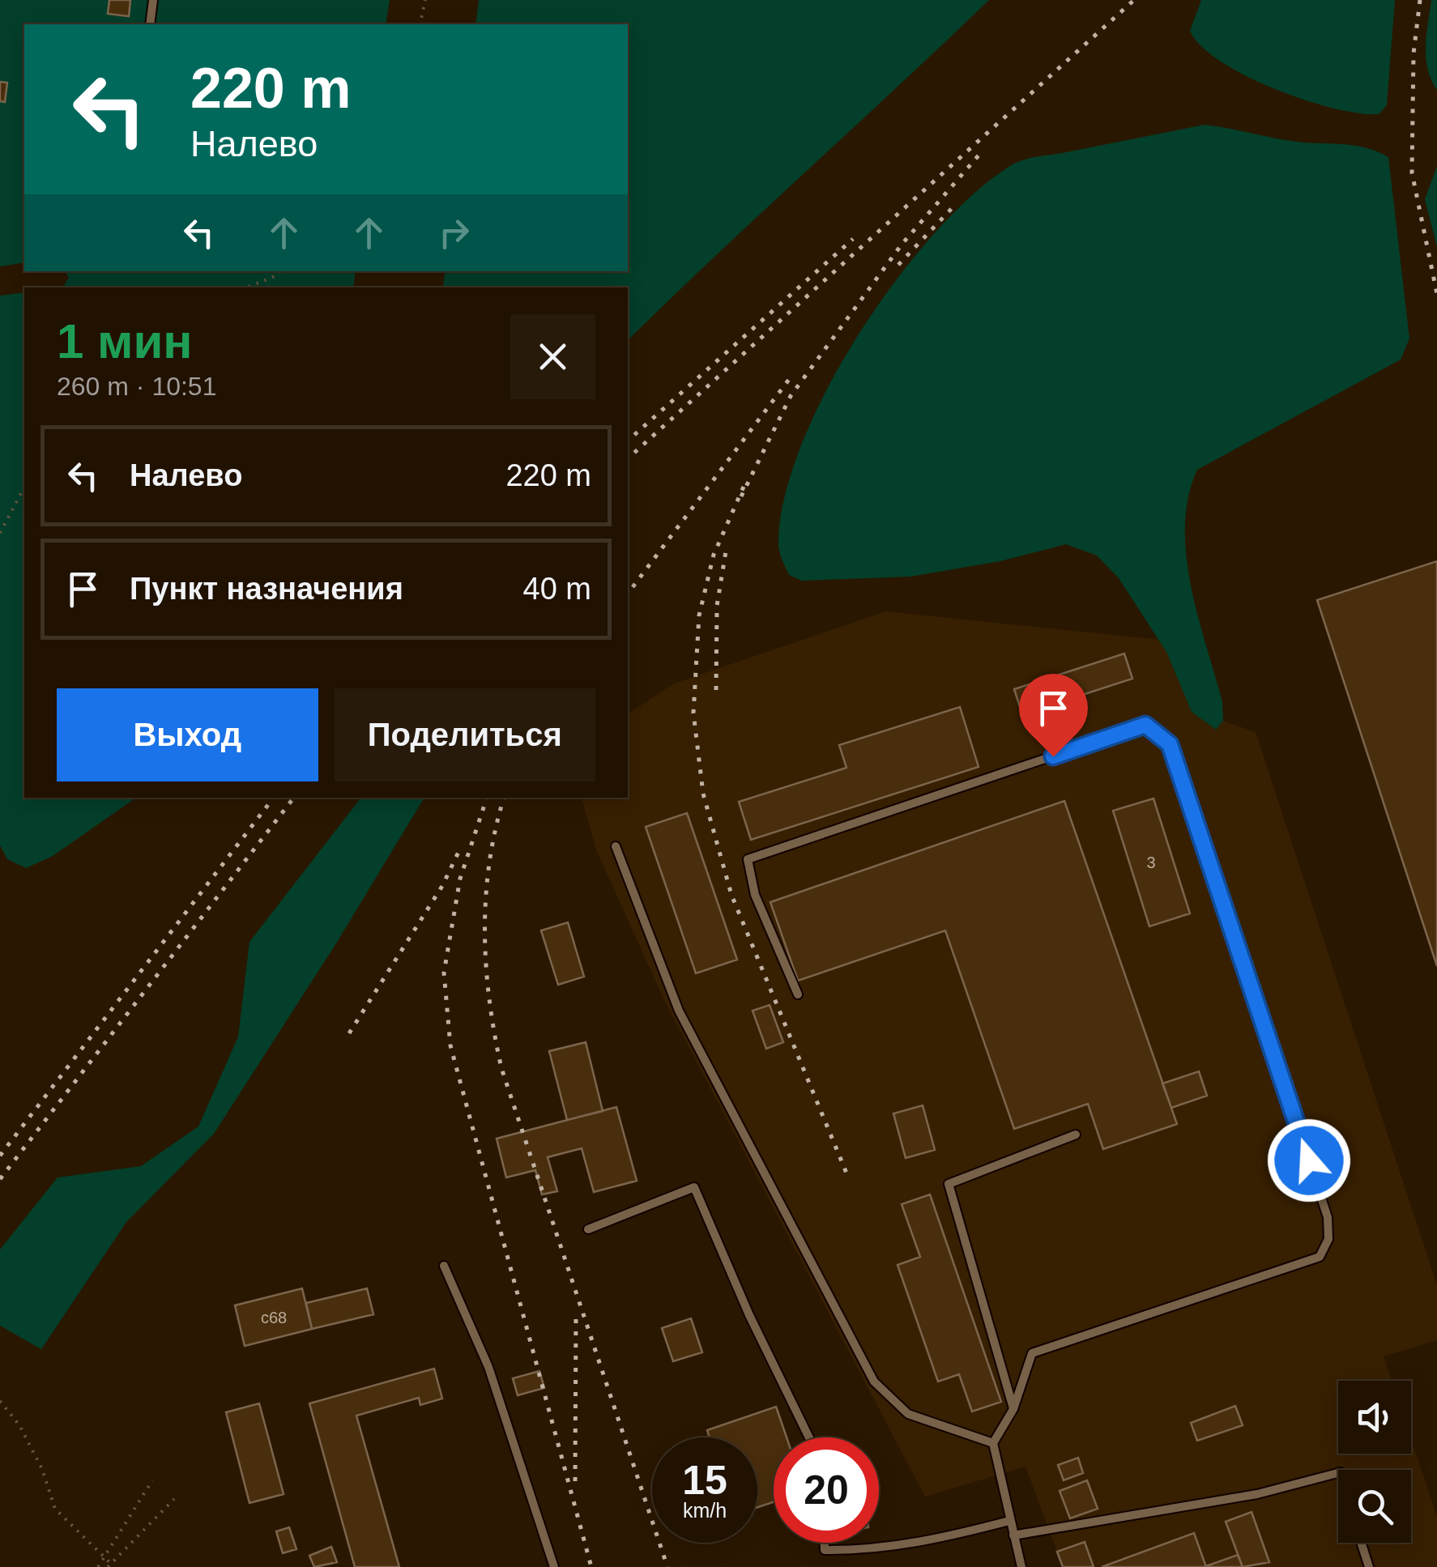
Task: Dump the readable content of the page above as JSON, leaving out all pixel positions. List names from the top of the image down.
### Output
{
  "house_numbers": ["3", "с68"],
  "page": {
    "turn": ["220 m", "Налево"],
    "heading": ["1 мин", "260 m · 10:51"],
    "list": [
      {
        "name": "Налево",
        "value": "220 m"
      },
      {
        "name": "Пункт назначения",
        "value": "40 m"
      }
    ],
    "buttons": ["Выход", "Поделиться"],
    "speed": "15 km/h",
    "limit": "20"
  }
}
